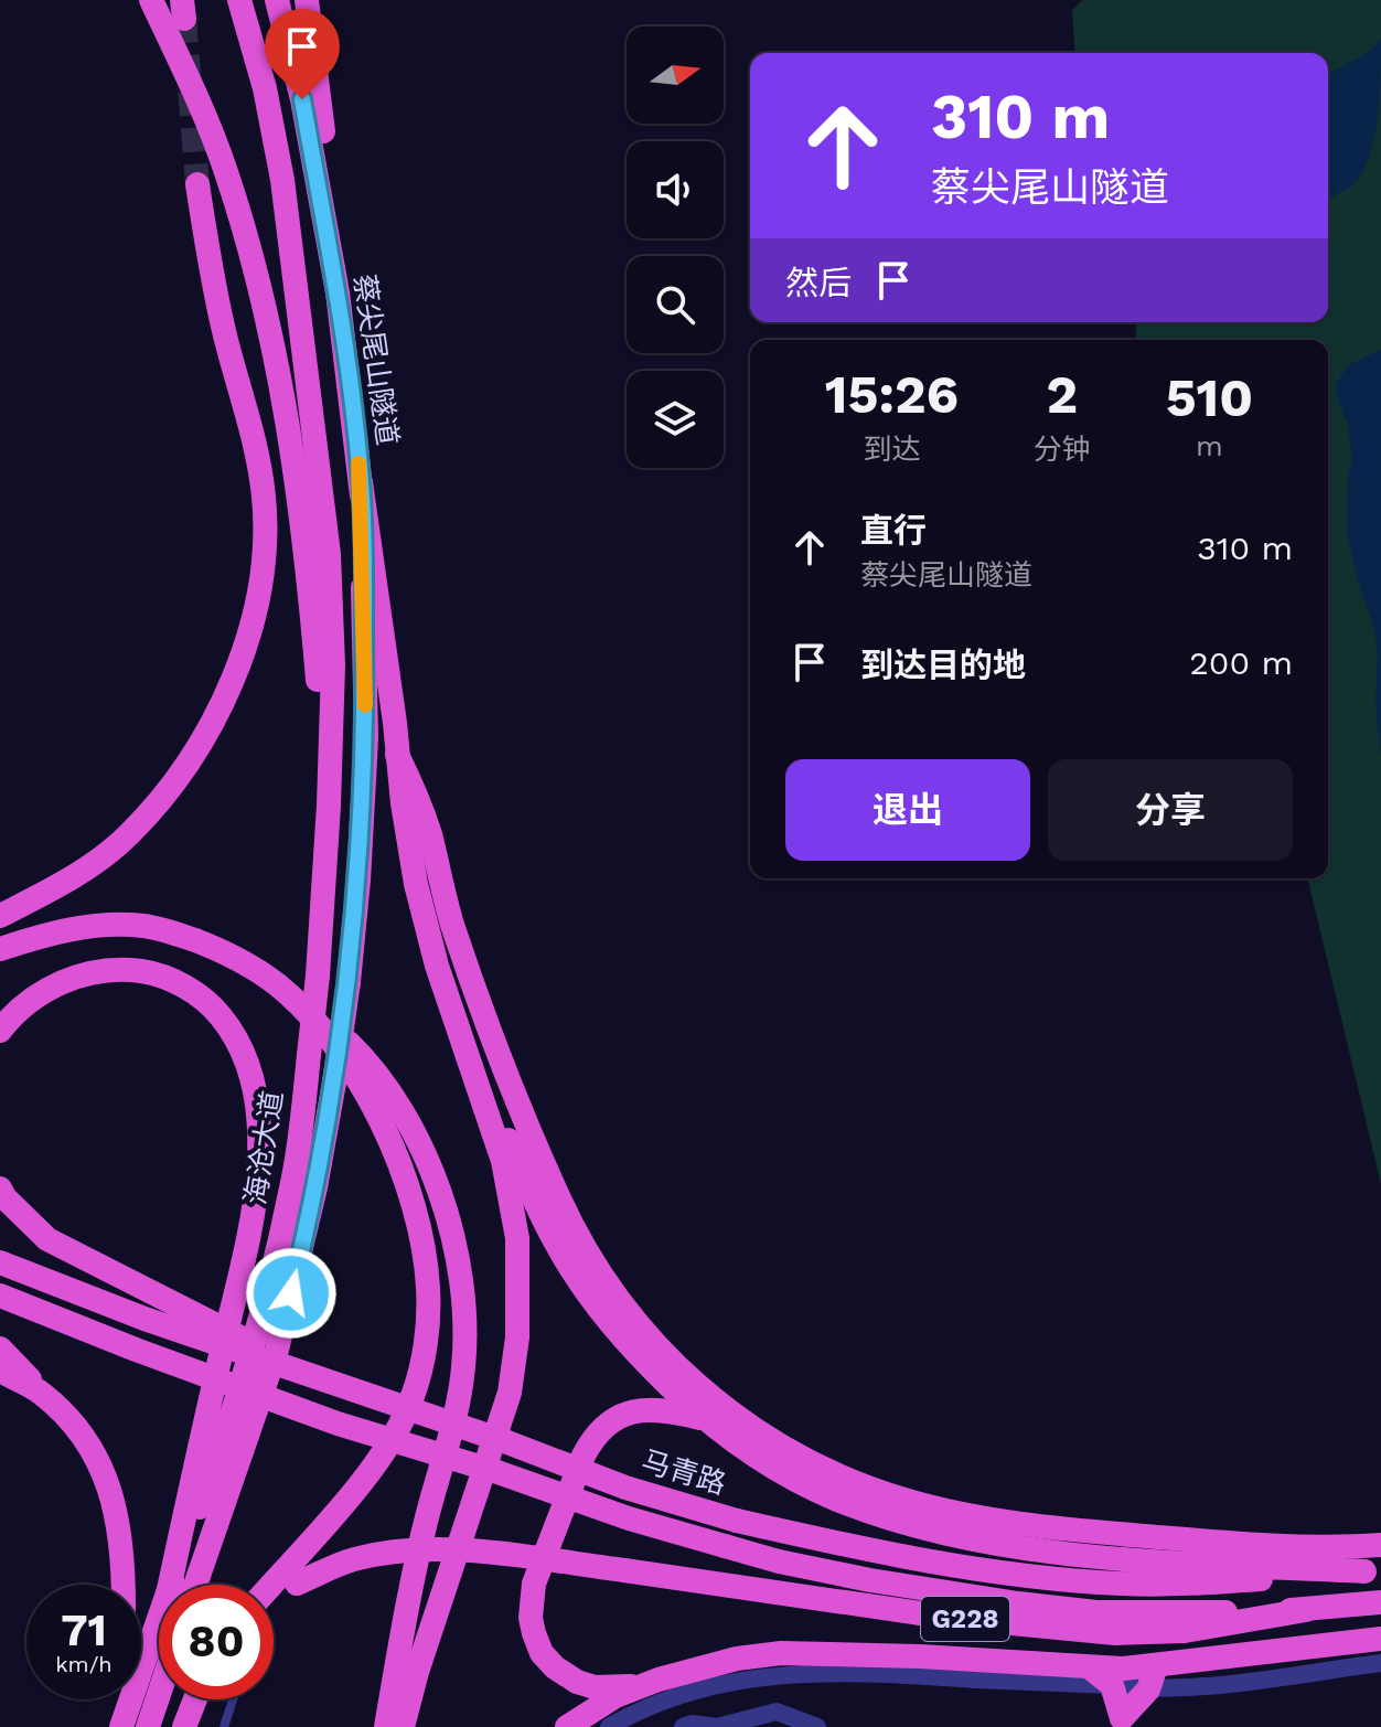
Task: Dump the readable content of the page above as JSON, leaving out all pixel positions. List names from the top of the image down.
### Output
{
  "streets": {
    "highway": [
      "蔡尖尾山隧道",
      "海沧大道",
      "马青路",
      "G228"
    ]
  },
  "crossings": [
    ["蔡尖尾山隧道", "海沧大道"],
    ["马青路", "G228"]
  ],
  "north": "right",
  "page": {
    "turn": ["310 m", "蔡尖尾山隧道"],
    "then": "然后",
    "eta": [
      "15:26",
      "到达",
      "2",
      "分钟",
      "510",
      "m"
    ],
    "list": [
      {
        "name": "直行",
        "note": "蔡尖尾山隧道",
        "value": "310 m"
      },
      {
        "name": "到达目的地",
        "value": "200 m"
      }
    ],
    "buttons": ["退出", "分享"],
    "speed": "71 km/h",
    "limit": "80"
  }
}
